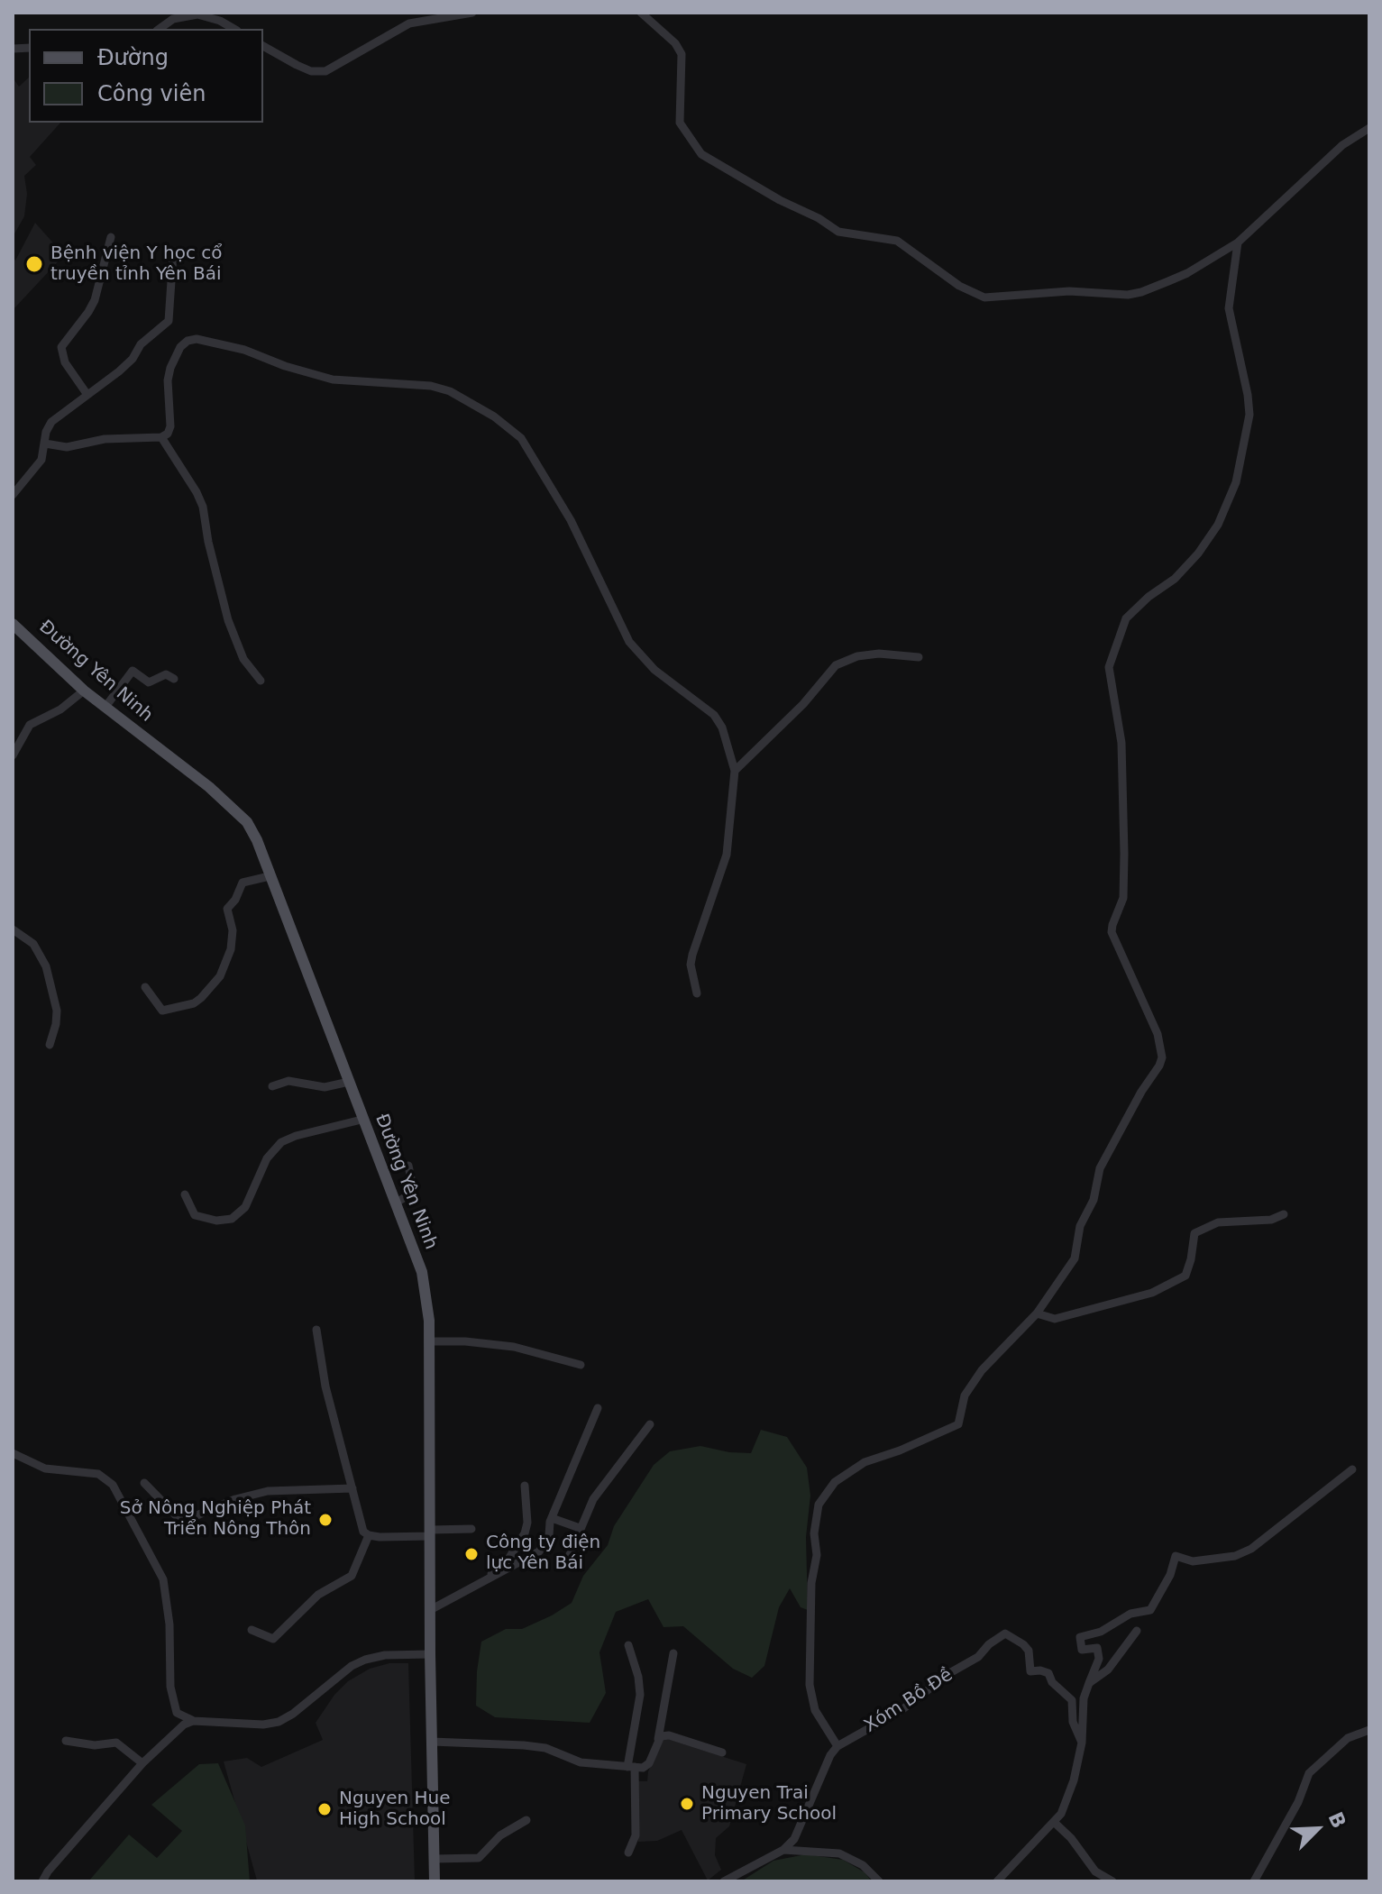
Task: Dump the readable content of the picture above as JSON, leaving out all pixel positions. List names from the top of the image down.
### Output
{
  "streets": {
    "main road": ["Đường Yên Ninh"],
    "street": ["Xóm Bồ Đề"]
  },
  "places": [
    "Bệnh viện Y học cổ truyền tỉnh Yên Bái",
    "Sở Nông Nghiệp Phát Triển Nông Thôn",
    "Công ty điện lực Yên Bái",
    "Nguyen Trai Primary School",
    "Nguyen Hue High School"
  ],
  "legend": ["Đường", "Công viên"],
  "north": "top right"
}
